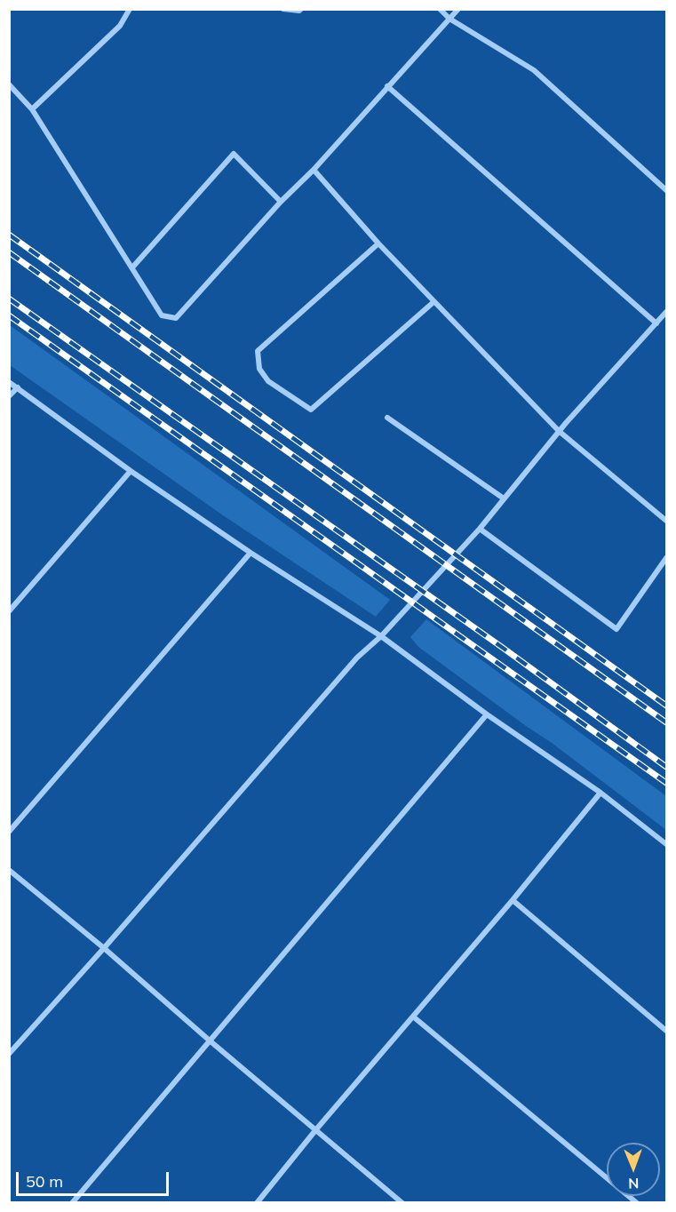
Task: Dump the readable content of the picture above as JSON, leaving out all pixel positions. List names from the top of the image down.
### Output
{
  "scale_bar": "50 m",
  "north": "bottom"
}
